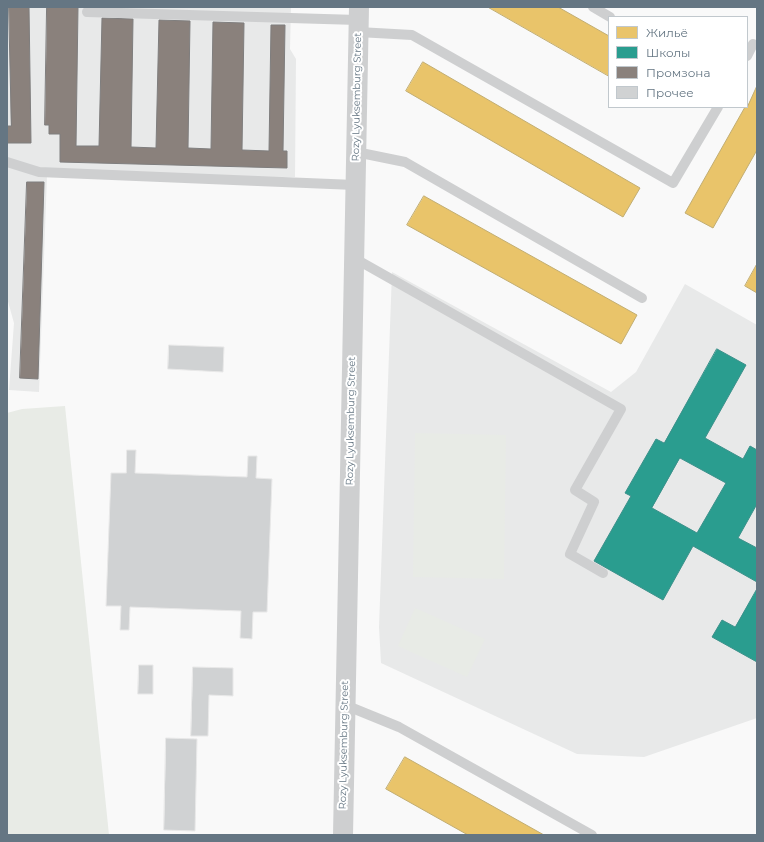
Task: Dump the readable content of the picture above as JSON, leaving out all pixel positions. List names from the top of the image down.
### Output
{
  "streets": {
    "street": ["Rozy Lyuksemburg Street"]
  },
  "legend": [
    "Жильё",
    "Школы",
    "Промзона",
    "Прочее"
  ]
}
